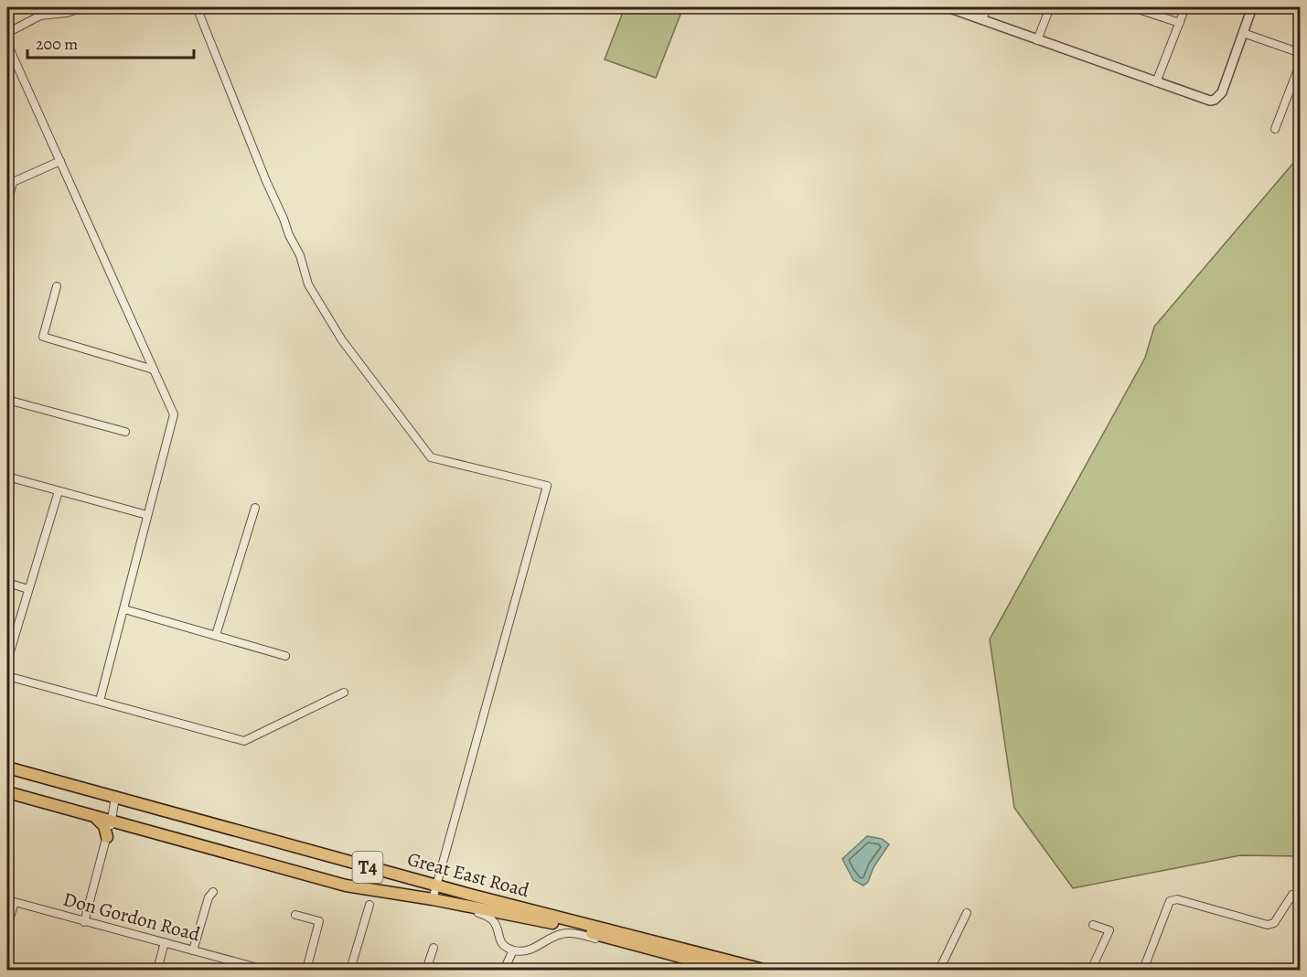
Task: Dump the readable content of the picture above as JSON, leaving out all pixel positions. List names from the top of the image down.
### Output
{
  "streets": {
    "main road": ["T4", "Great East Road"],
    "street": ["Don Gordon Road"]
  },
  "scale_bar": "200 m"
}
